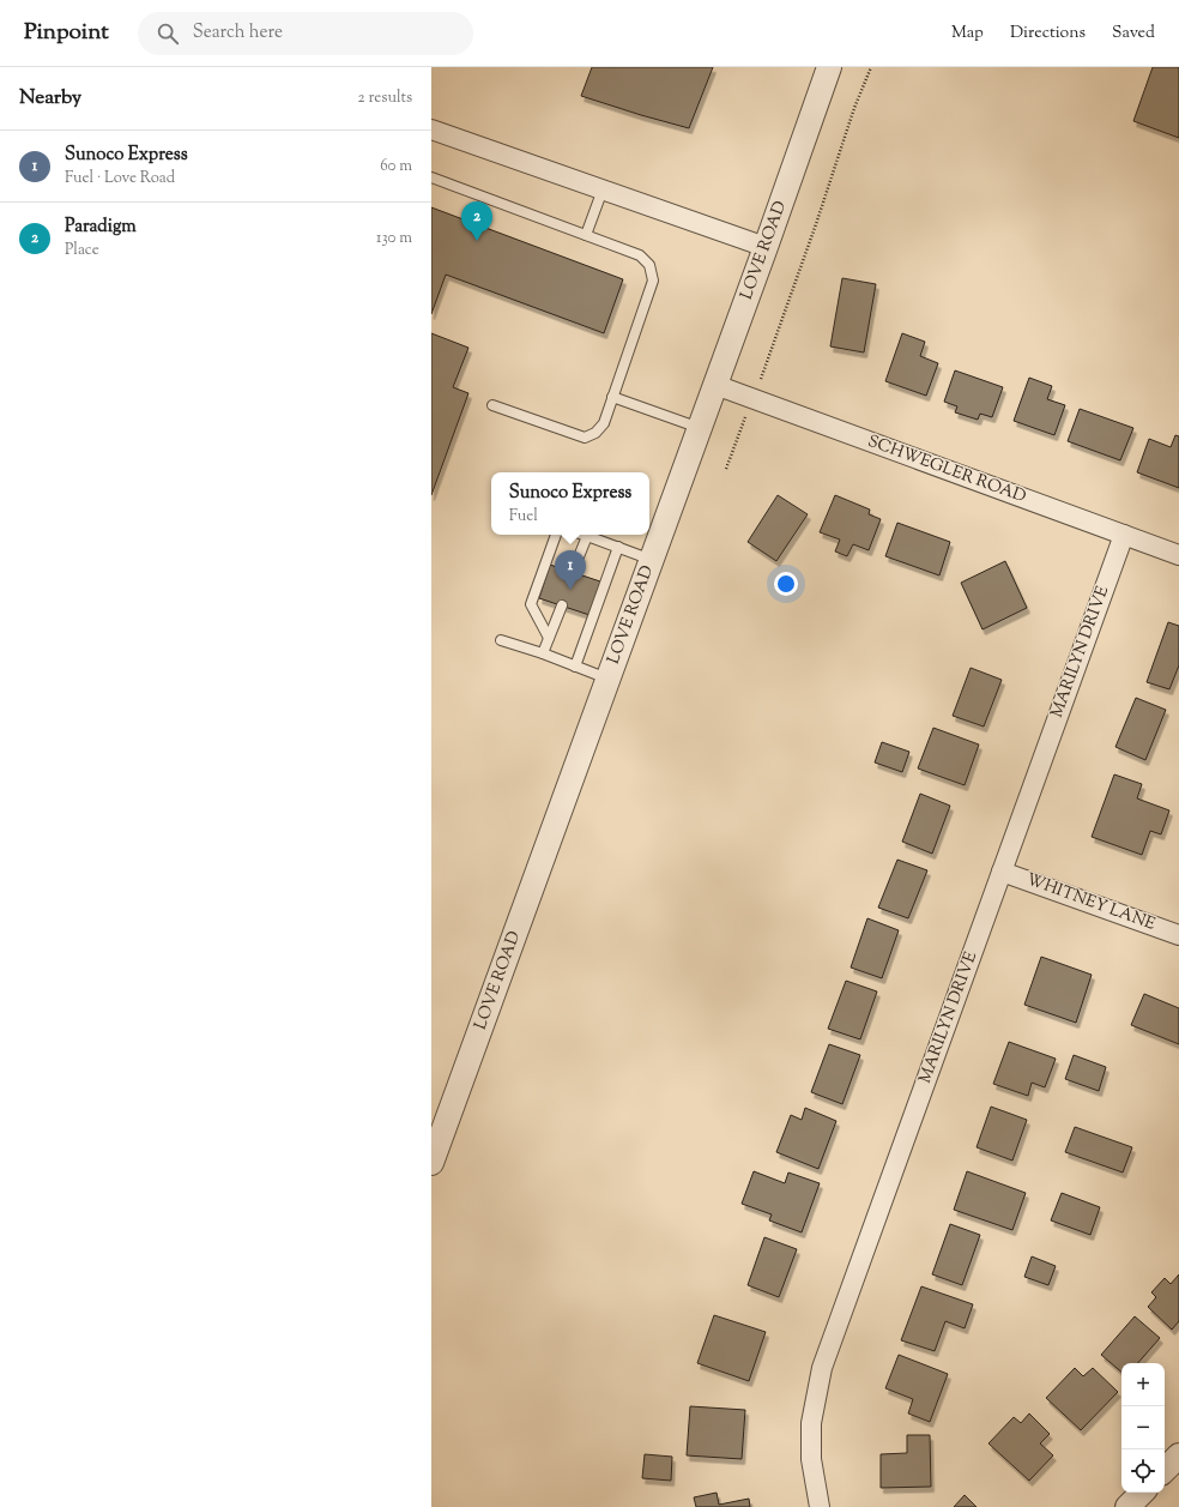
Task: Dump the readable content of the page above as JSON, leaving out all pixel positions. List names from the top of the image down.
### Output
{
  "streets": {
    "street": [
      "LOVE ROAD",
      "SCHWEGLER ROAD",
      "MARILYN DRIVE",
      "WHITNEY LANE"
    ]
  },
  "crossings": [
    ["LOVE ROAD", "SCHWEGLER ROAD"],
    ["SCHWEGLER ROAD", "MARILYN DRIVE"],
    ["MARILYN DRIVE", "WHITNEY LANE"]
  ],
  "page": {
    "header": "Pinpoint",
    "search": "Search here",
    "nav": ["Map", "Directions", "Saved"],
    "heading": ["Nearby", "2 results"],
    "list": [
      {
        "mark": "1",
        "name": "Sunoco Express",
        "note": "Fuel · Love Road",
        "value": "60 m"
      },
      {
        "mark": "2",
        "name": "Paradigm",
        "note": "Place",
        "value": "130 m"
      }
    ],
    "pins": ["2", "1"],
    "popup": ["Sunoco Express", "Fuel"],
    "map_buttons": ["+", "−"]
  }
}
